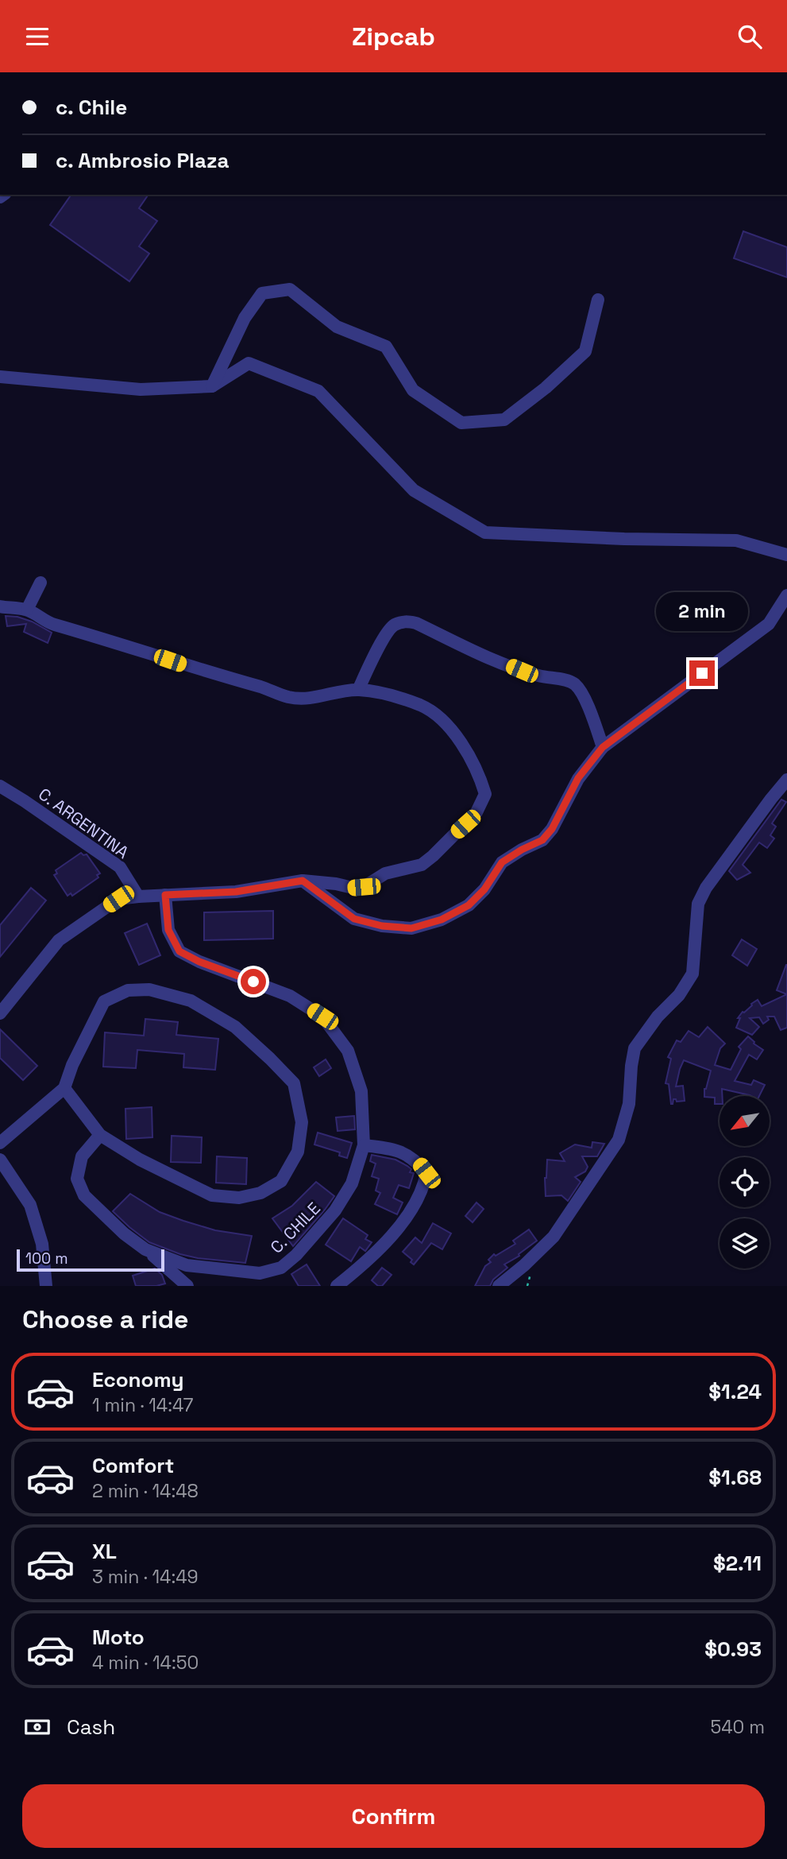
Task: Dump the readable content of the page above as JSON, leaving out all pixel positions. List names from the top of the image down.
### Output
{
  "streets": {
    "street": ["C. ARGENTINA", "C. CHILE"]
  },
  "scale_bar": "100 m",
  "north": "bottom left",
  "page": {
    "header": "Zipcab",
    "banner": ["c. Chile", "c. Ambrosio Plaza"],
    "bubble": "2 min",
    "scale": "100 m",
    "heading": "Choose a ride",
    "list": [
      {
        "name": "Economy",
        "note": "1 min · 14:47",
        "value": "$1.24"
      },
      {
        "name": "Comfort",
        "note": "2 min · 14:48",
        "value": "$1.68"
      },
      {
        "name": "XL",
        "note": "3 min · 14:49",
        "value": "$2.11"
      },
      {
        "name": "Moto",
        "note": "4 min · 14:50",
        "value": "$0.93"
      }
    ],
    "pay": ["Cash", "540 m"],
    "buttons": "Confirm"
  }
}
